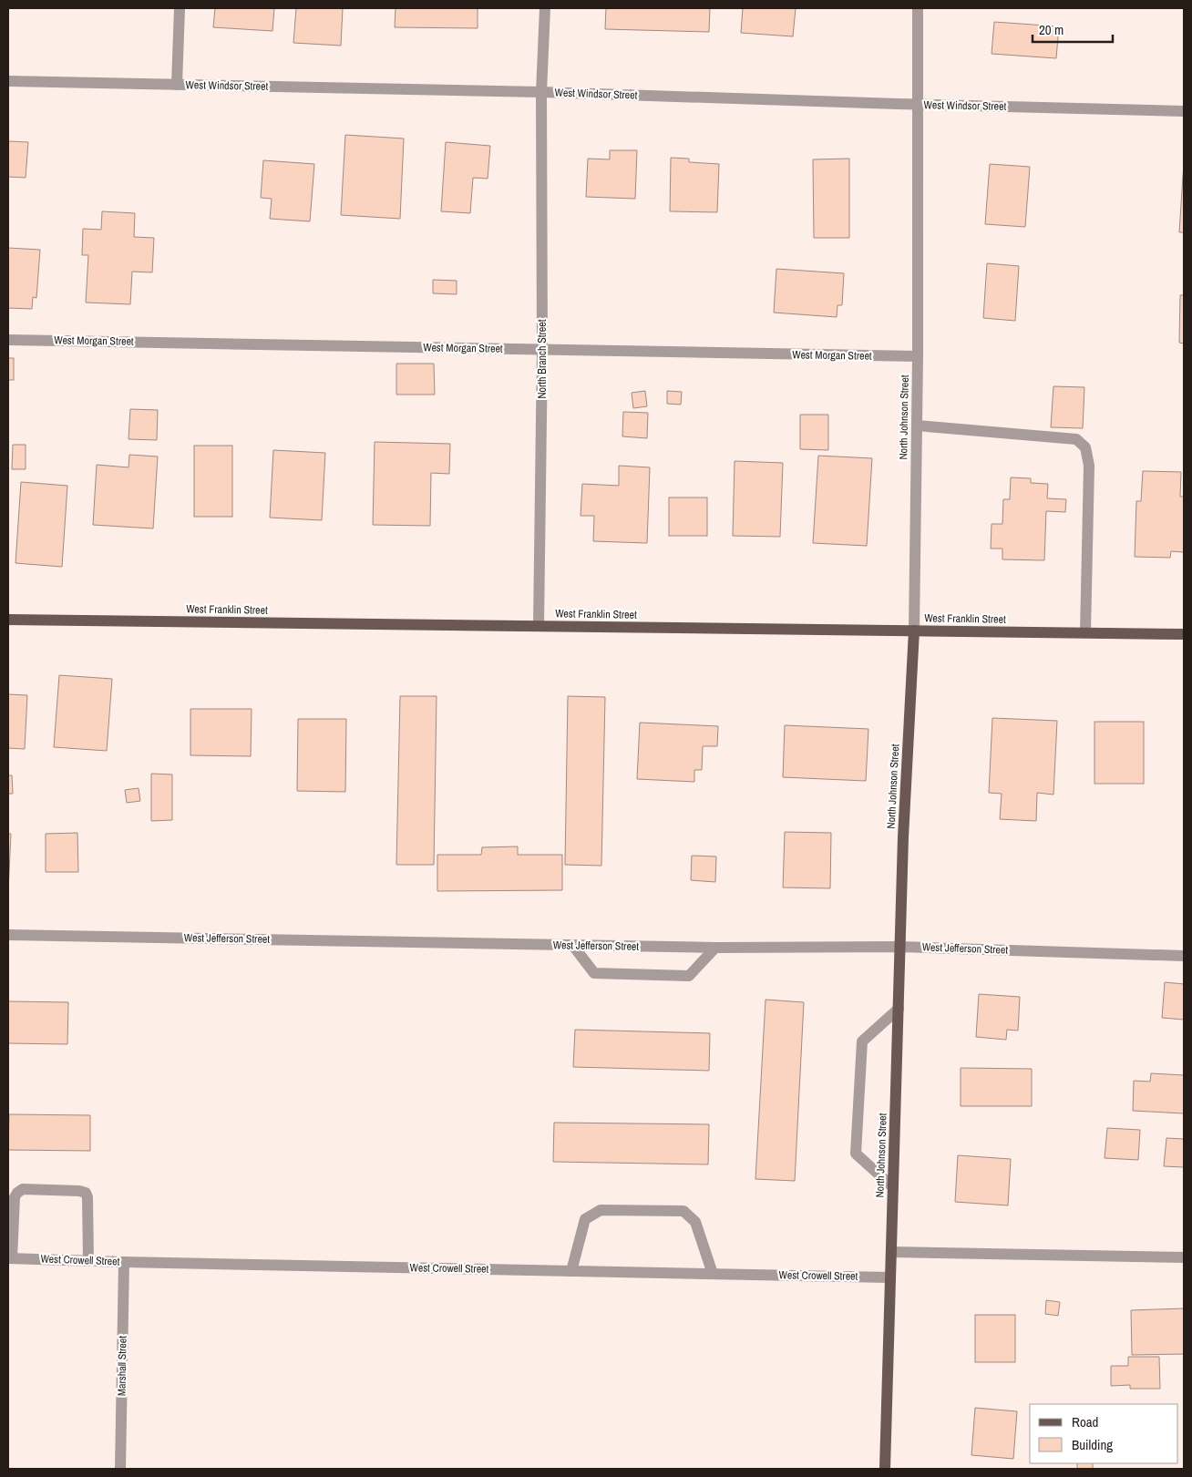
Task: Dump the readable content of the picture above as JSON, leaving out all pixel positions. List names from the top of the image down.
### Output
{
  "streets": {
    "main road": ["North Johnson Street", "West Franklin Street"],
    "street": [
      "West Windsor Street",
      "West Morgan Street",
      "North Branch Street",
      "West Jefferson Street",
      "West Crowell Street",
      "Marshall Street"
    ]
  },
  "crossings": [
    ["West Windsor Street", "North Branch Street"],
    ["West Windsor Street", "North Johnson Street"],
    ["West Morgan Street", "North Branch Street"],
    ["West Morgan Street", "North Johnson Street"],
    ["North Branch Street", "West Franklin Street"],
    ["North Johnson Street", "West Franklin Street"],
    ["North Johnson Street", "West Jefferson Street"],
    ["North Johnson Street", "West Crowell Street"],
    ["West Crowell Street", "Marshall Street"]
  ],
  "legend": ["Road", "Building"],
  "scale_bar": "20 m"
}
